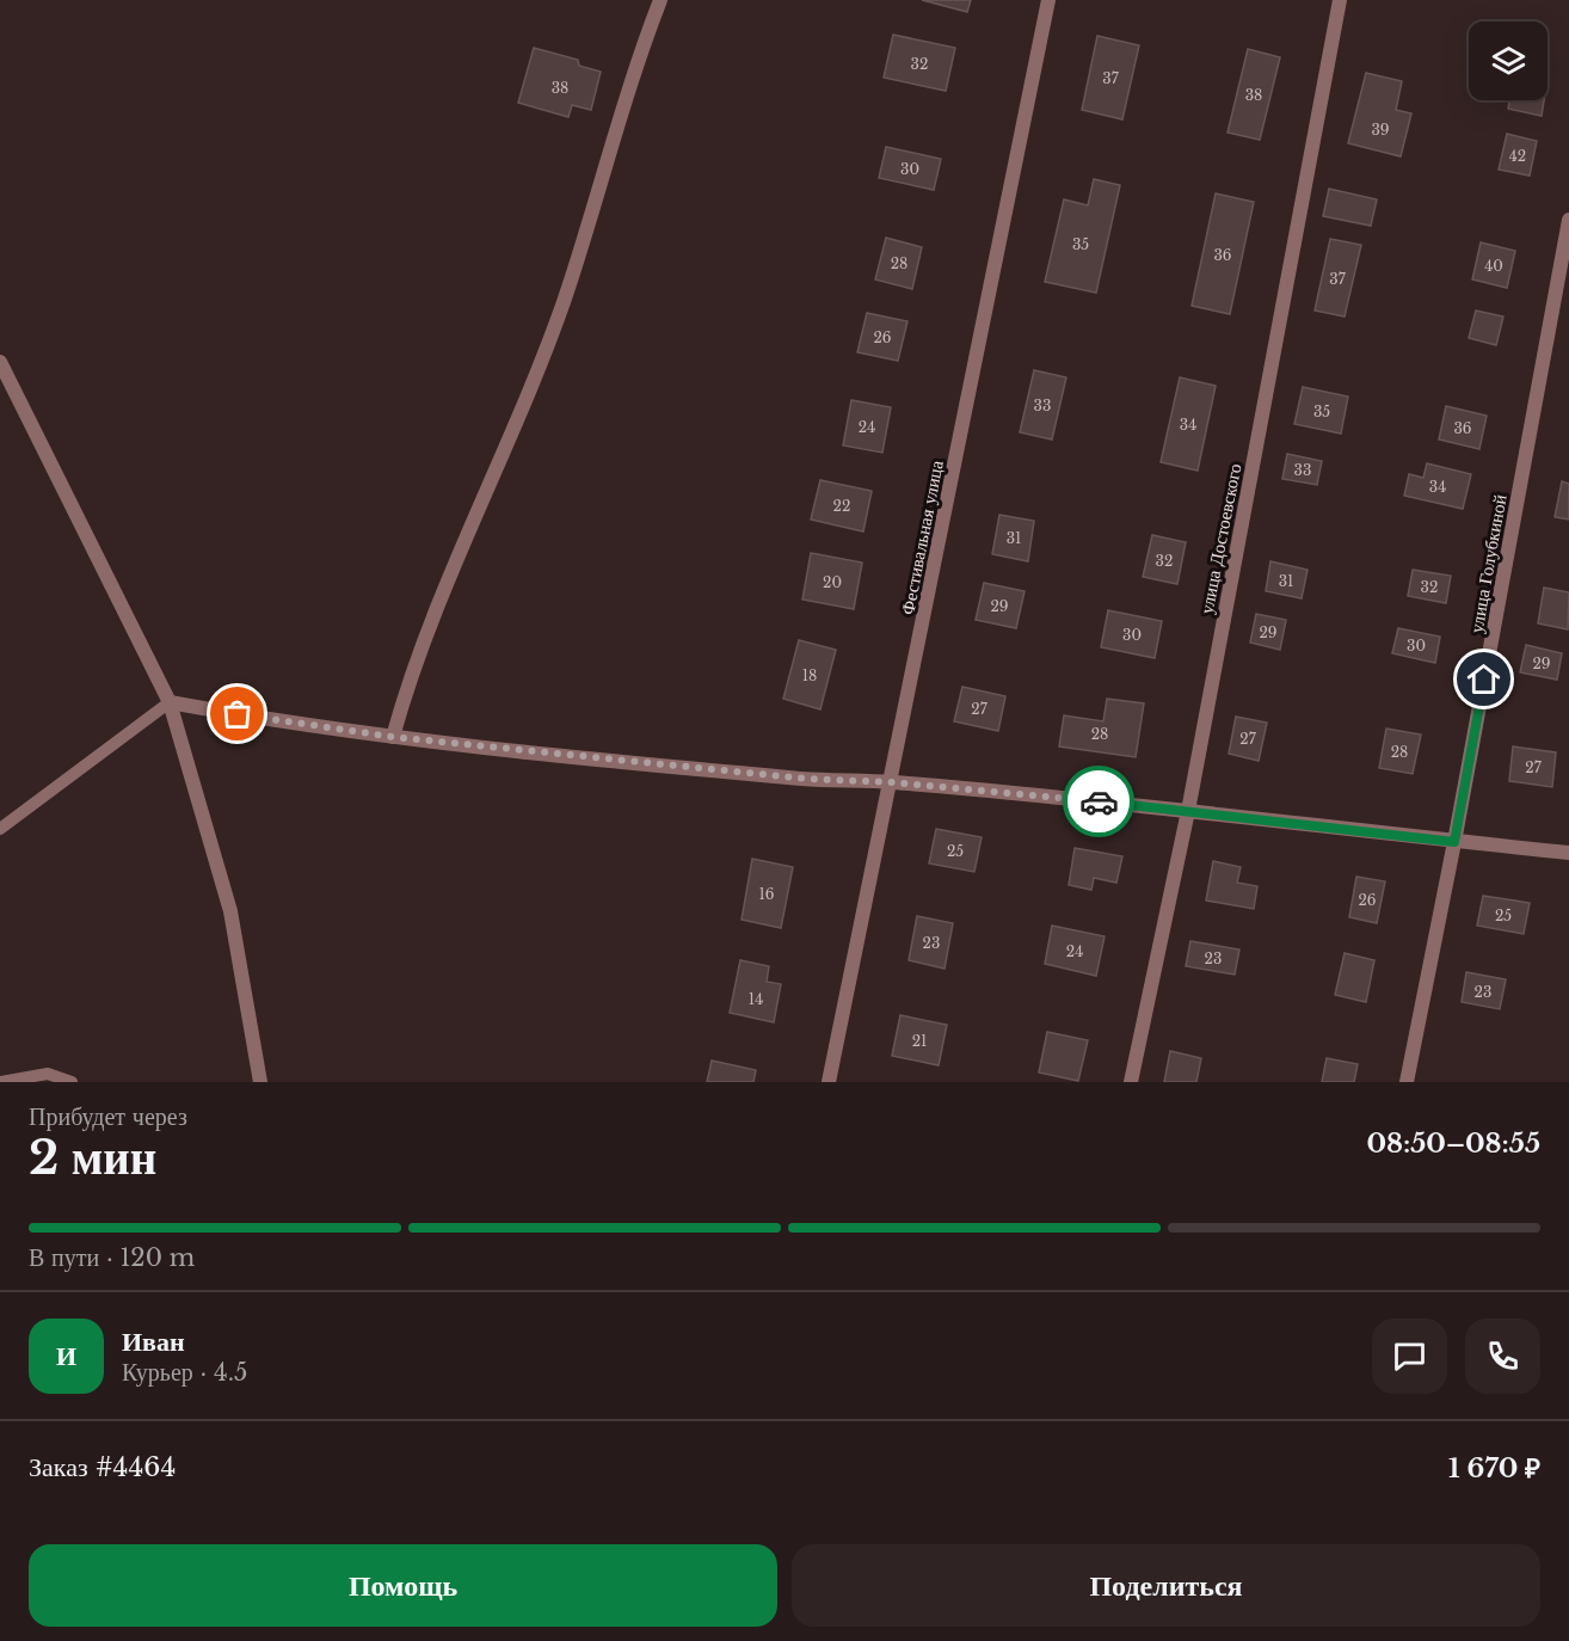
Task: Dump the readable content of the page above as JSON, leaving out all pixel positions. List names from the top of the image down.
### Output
{
  "streets": {
    "street": ["Фестивальная улица", "улица Достоевского", "улица Голубкиной"]
  },
  "house_numbers": [
    "32",
    "37",
    "38",
    "38",
    "39",
    "42",
    "30",
    "35",
    "36",
    "28",
    "40",
    "37",
    "26",
    "33",
    "35",
    "34",
    "24",
    "36",
    "33",
    "34",
    "22",
    "31",
    "32",
    "31",
    "20",
    "32",
    "29",
    "29",
    "30",
    "30",
    "29",
    "18",
    "27",
    "28",
    "27",
    "28",
    "27",
    "25",
    "16",
    "26",
    "25",
    "23",
    "24",
    "23",
    "23",
    "14",
    "21"
  ],
  "page": {
    "heading": ["2 мин", "Прибудет через", "08:50–08:55"],
    "panel": [
      "Иван",
      "Курьер · 4.5",
      "Заказ #4464",
      "1 670 ₽"
    ],
    "bar": "В пути · 120 m",
    "round": "И",
    "buttons": ["Помощь", "Поделиться"]
  }
}
